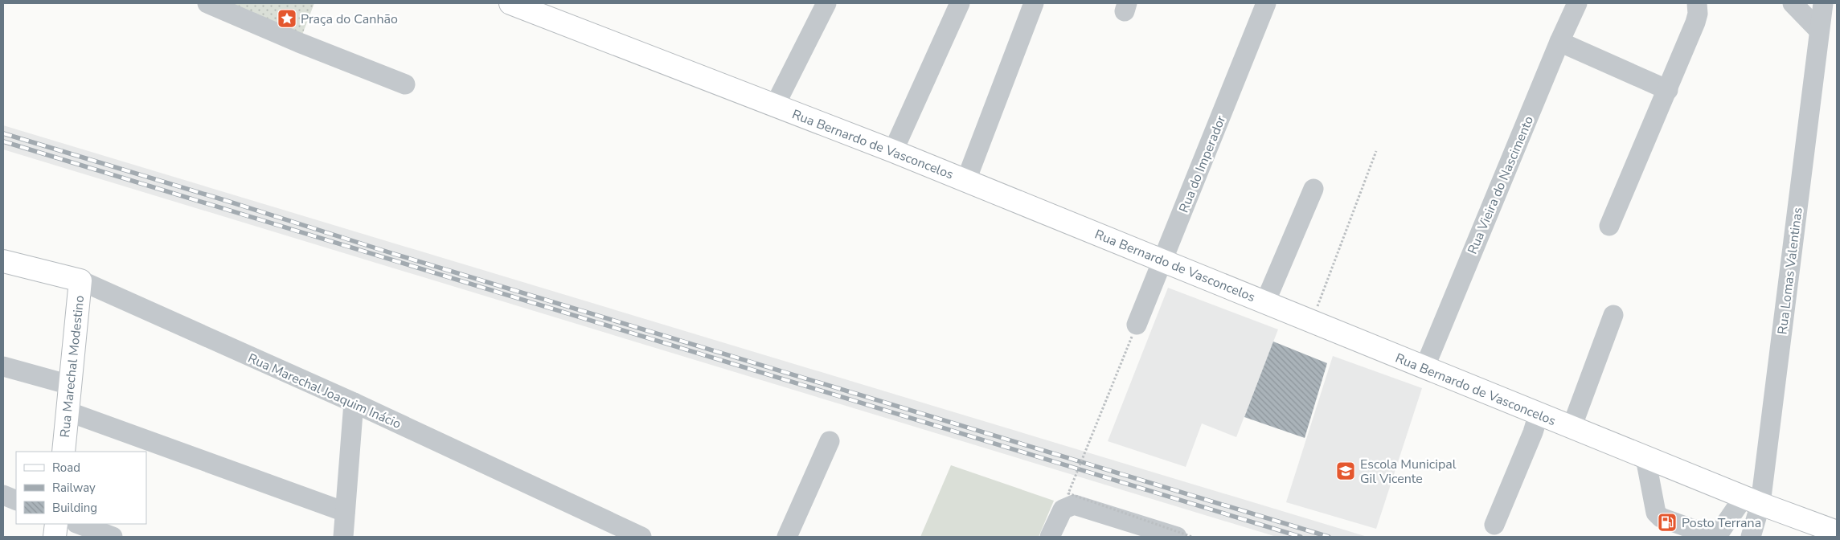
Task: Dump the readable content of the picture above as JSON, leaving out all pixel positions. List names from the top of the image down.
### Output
{
  "streets": {
    "main road": ["Rua Bernardo de Vasconcelos", "Rua Marechal Modestino", "Rua Marechal Joaquim Inácio"],
    "street": ["Rua do Imperador", "Rua Vieira do Nascimento", "Rua Lomas Valentinas"]
  },
  "crossings": [
    ["Rua Bernardo de Vasconcelos", "Rua do Imperador"],
    ["Rua Bernardo de Vasconcelos", "Rua Vieira do Nascimento"],
    ["Rua Bernardo de Vasconcelos", "Rua Lomas Valentinas"],
    ["Rua Marechal Modestino", "Rua Marechal Joaquim Inácio"]
  ],
  "places": {
    "place": ["Praça do Canhão"],
    "school or university": ["Escola Municipal Gil Vicente"],
    "fuel station": ["Posto Terrana"]
  },
  "legend": ["Road", "Railway", "Building"]
}
